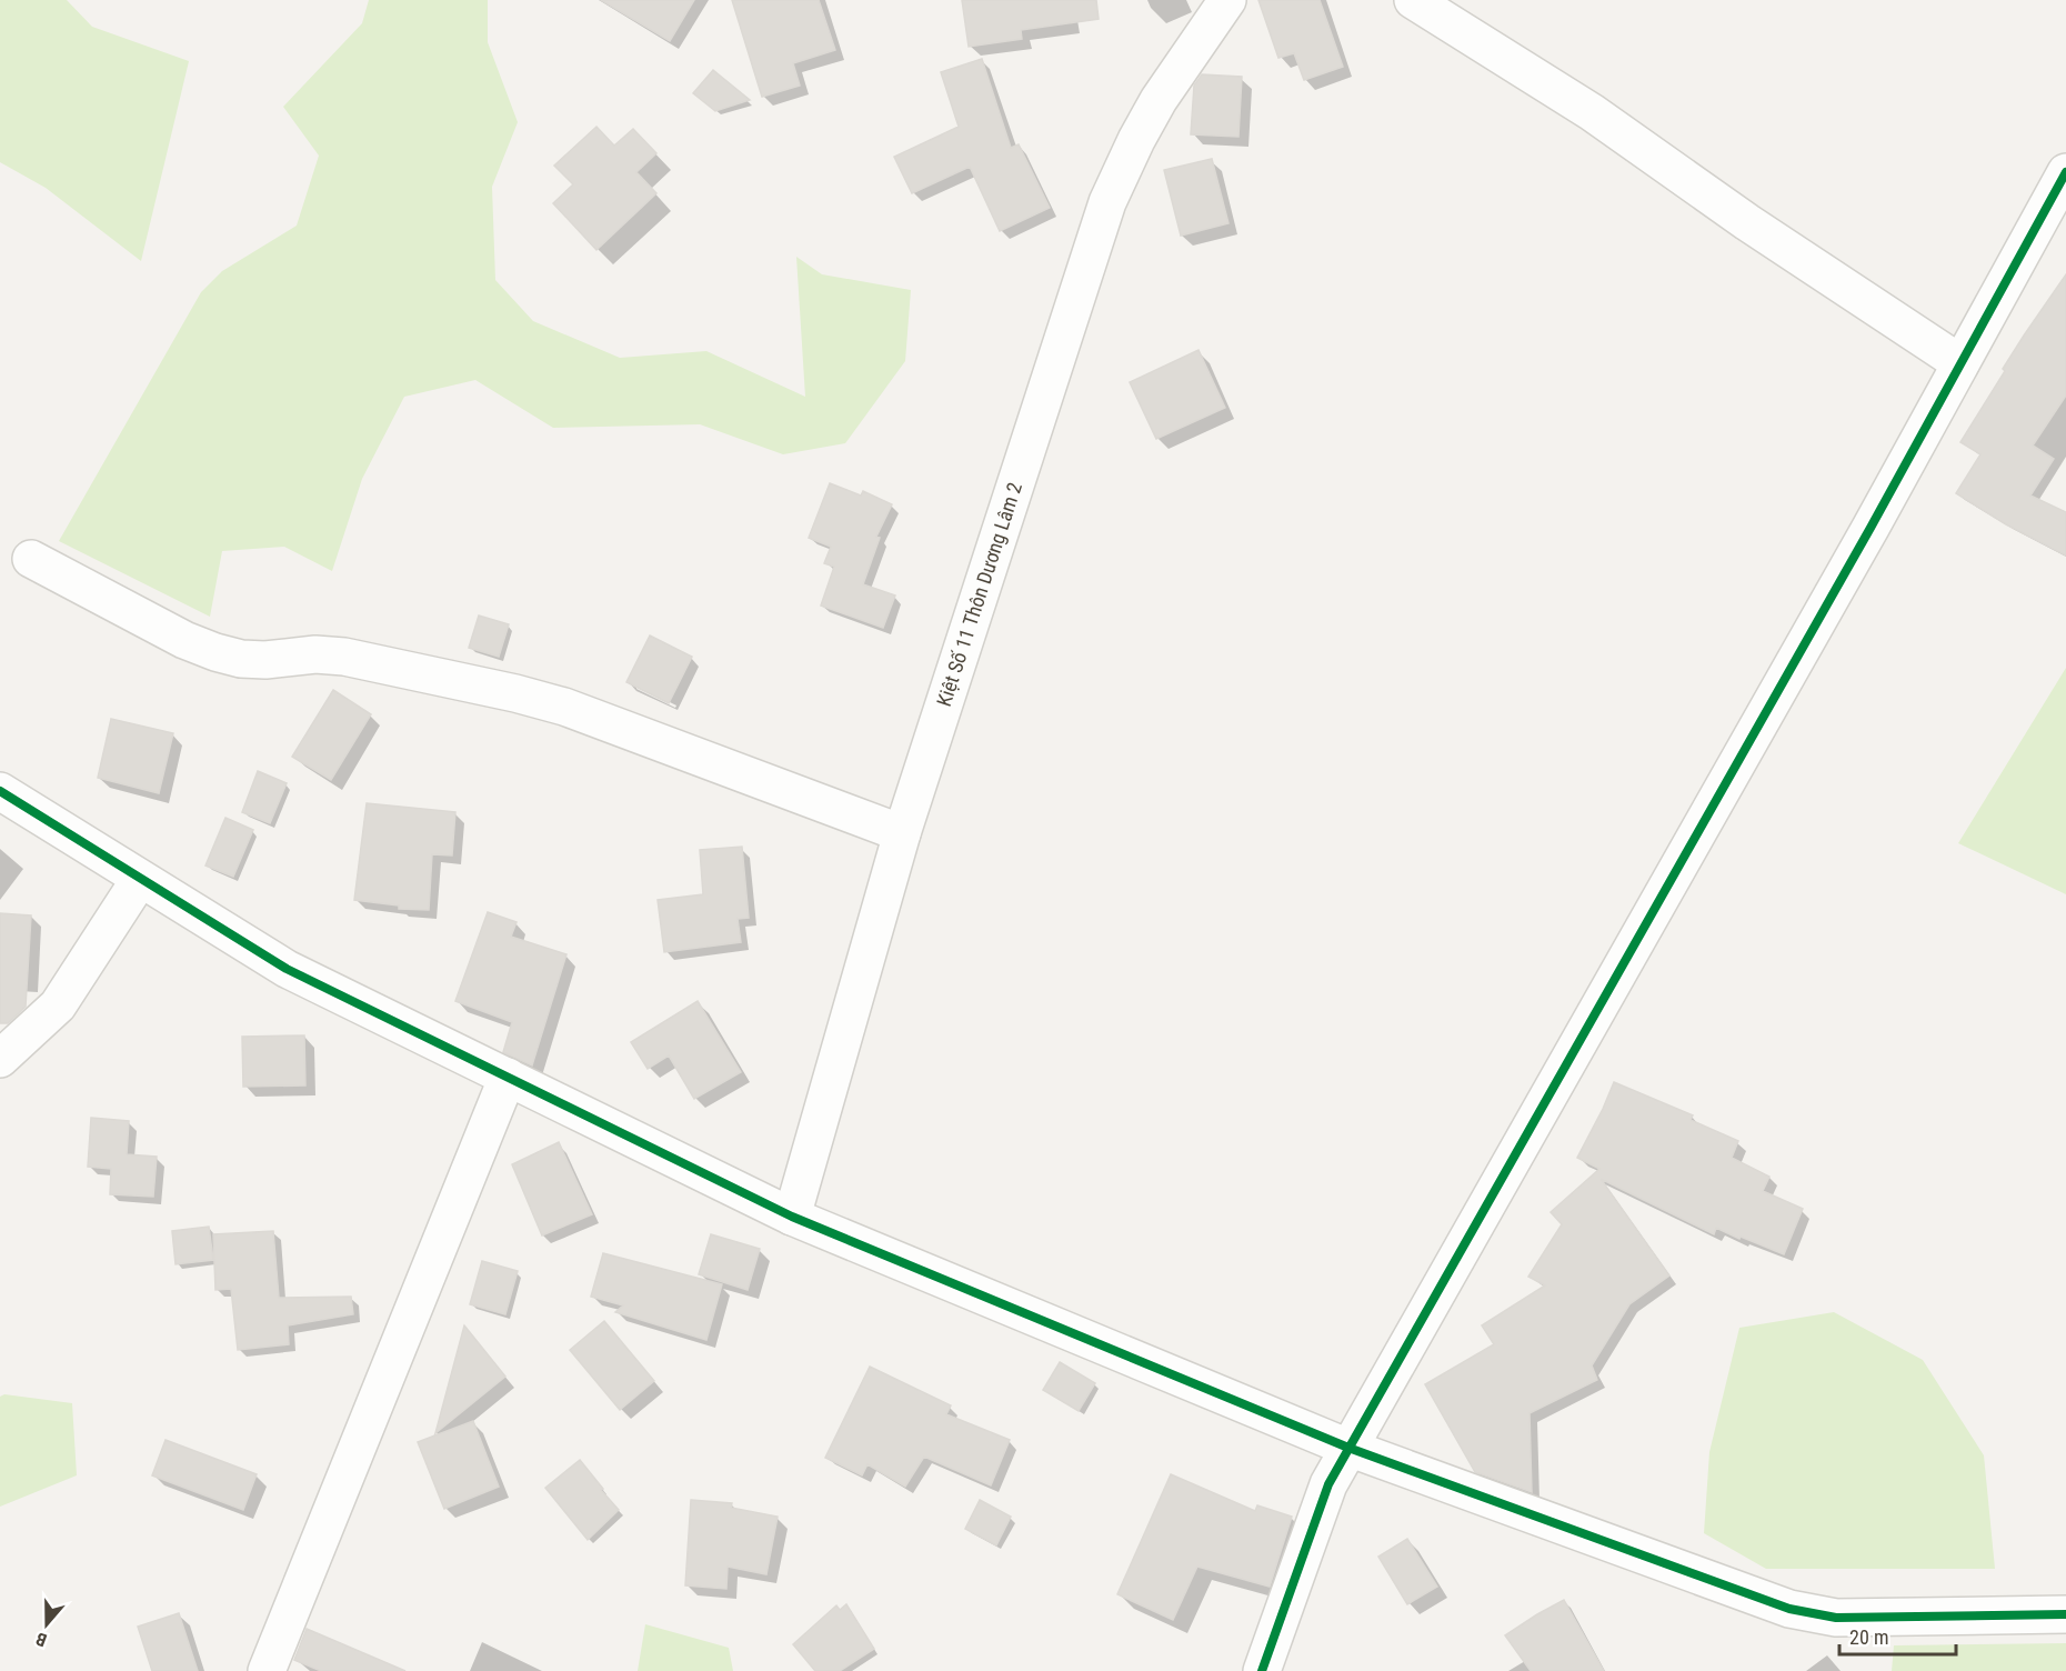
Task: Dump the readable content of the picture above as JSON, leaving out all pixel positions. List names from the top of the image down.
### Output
{
  "streets": {
    "street": ["Kiệt Số 11 Thôn Dương Lâm 2"]
  },
  "scale_bar": "20 m",
  "north": "bottom"
}
